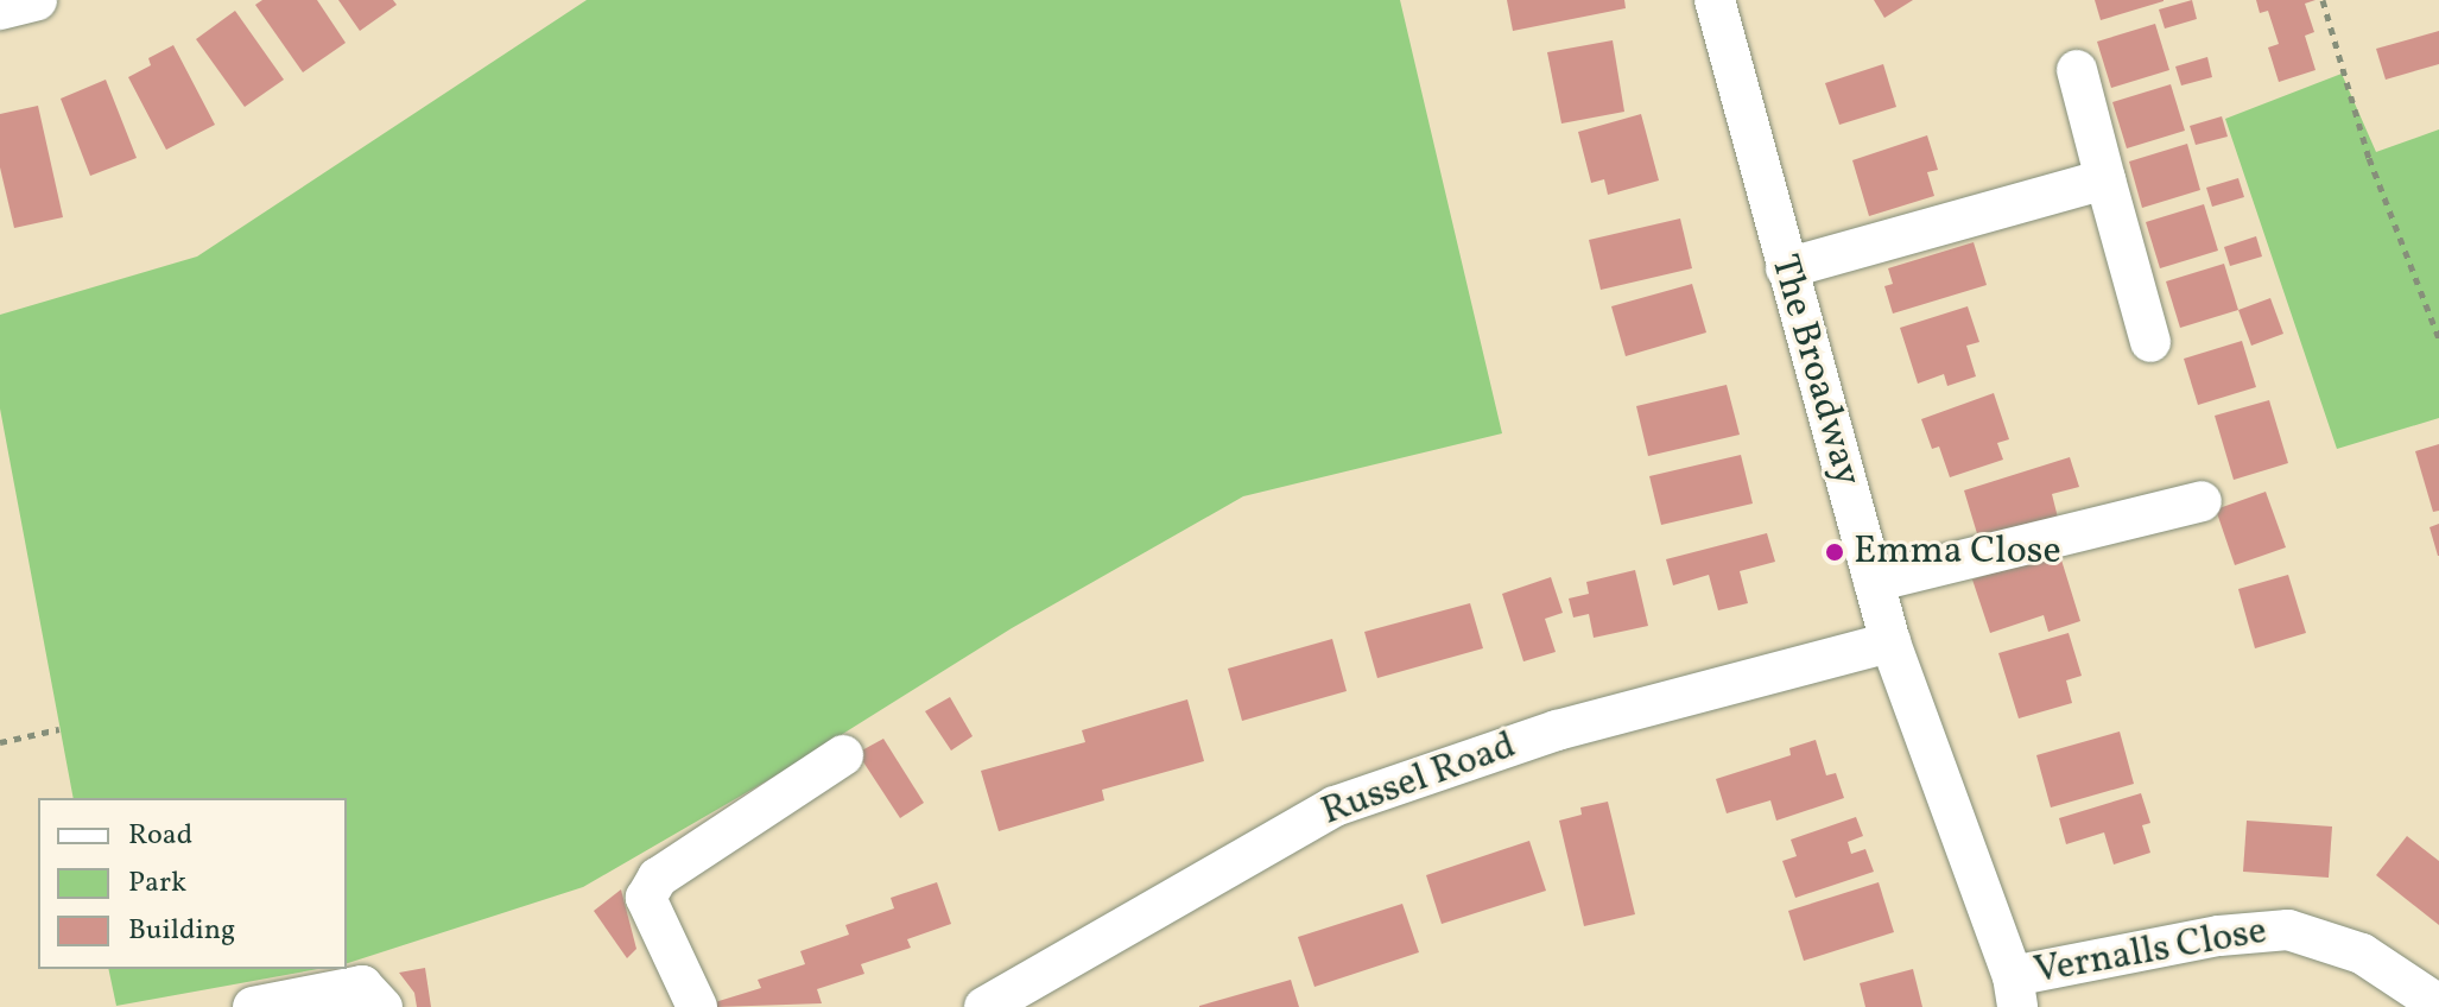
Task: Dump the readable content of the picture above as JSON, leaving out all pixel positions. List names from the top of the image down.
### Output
{
  "streets": {
    "street": ["The Broadway", "Russel Road", "Vernalls Close"]
  },
  "crossings": [
    ["The Broadway", "Russel Road"],
    ["The Broadway", "Vernalls Close"]
  ],
  "places": ["Emma Close"],
  "legend": ["Road", "Park", "Building"]
}
